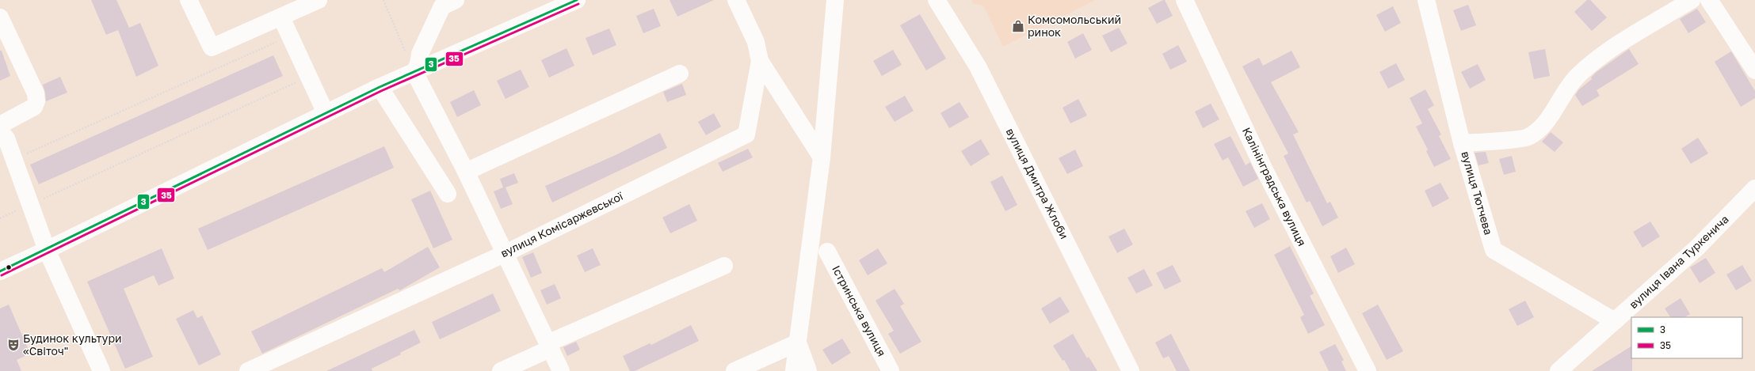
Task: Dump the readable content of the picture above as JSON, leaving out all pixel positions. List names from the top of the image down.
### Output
{
  "streets": {
    "street": [
      "вулиця Дмитра Жлоби",
      "Калінінградська вулиця",
      "вулиця Тютчева",
      "вулиця Комісаржевської",
      "вулиця Івана Туркенича",
      "Істринська вулиця"
    ]
  },
  "crossings": [
    ["вулиця Тютчева", "вулиця Івана Туркенича"]
  ],
  "places": {
    "shop": ["Комсомольський ринок"],
    "theatre": ["Будинок культури «Світоч\""]
  },
  "lines": ["transit line 3", "transit line 35"],
  "legend": ["3", "35"]
}
